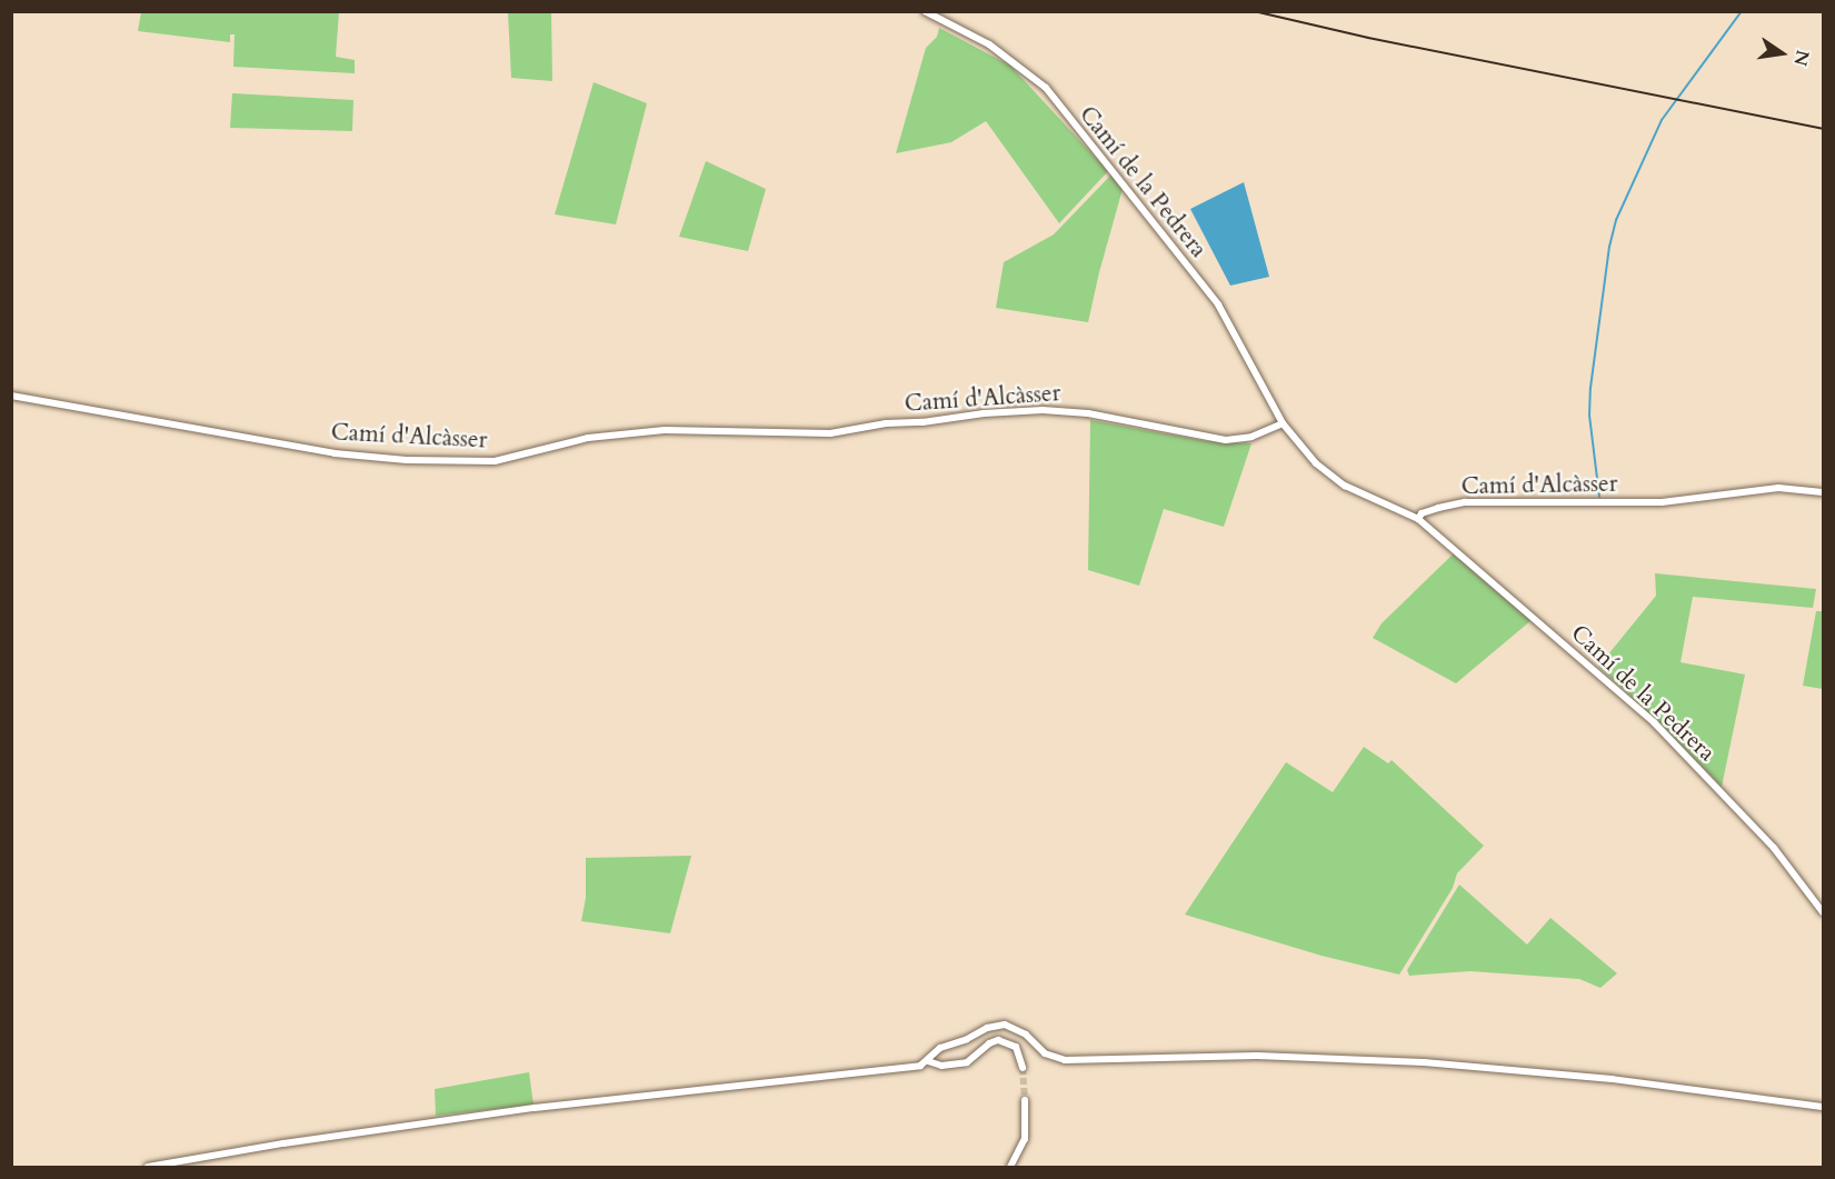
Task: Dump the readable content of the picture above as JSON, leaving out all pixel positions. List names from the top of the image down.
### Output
{
  "streets": {
    "street": ["Camí de la Pedrera", "Camí d'Alcàsser"]
  },
  "crossings": [
    ["Camí de la Pedrera", "Camí d'Alcàsser"]
  ],
  "north": "right"
}
